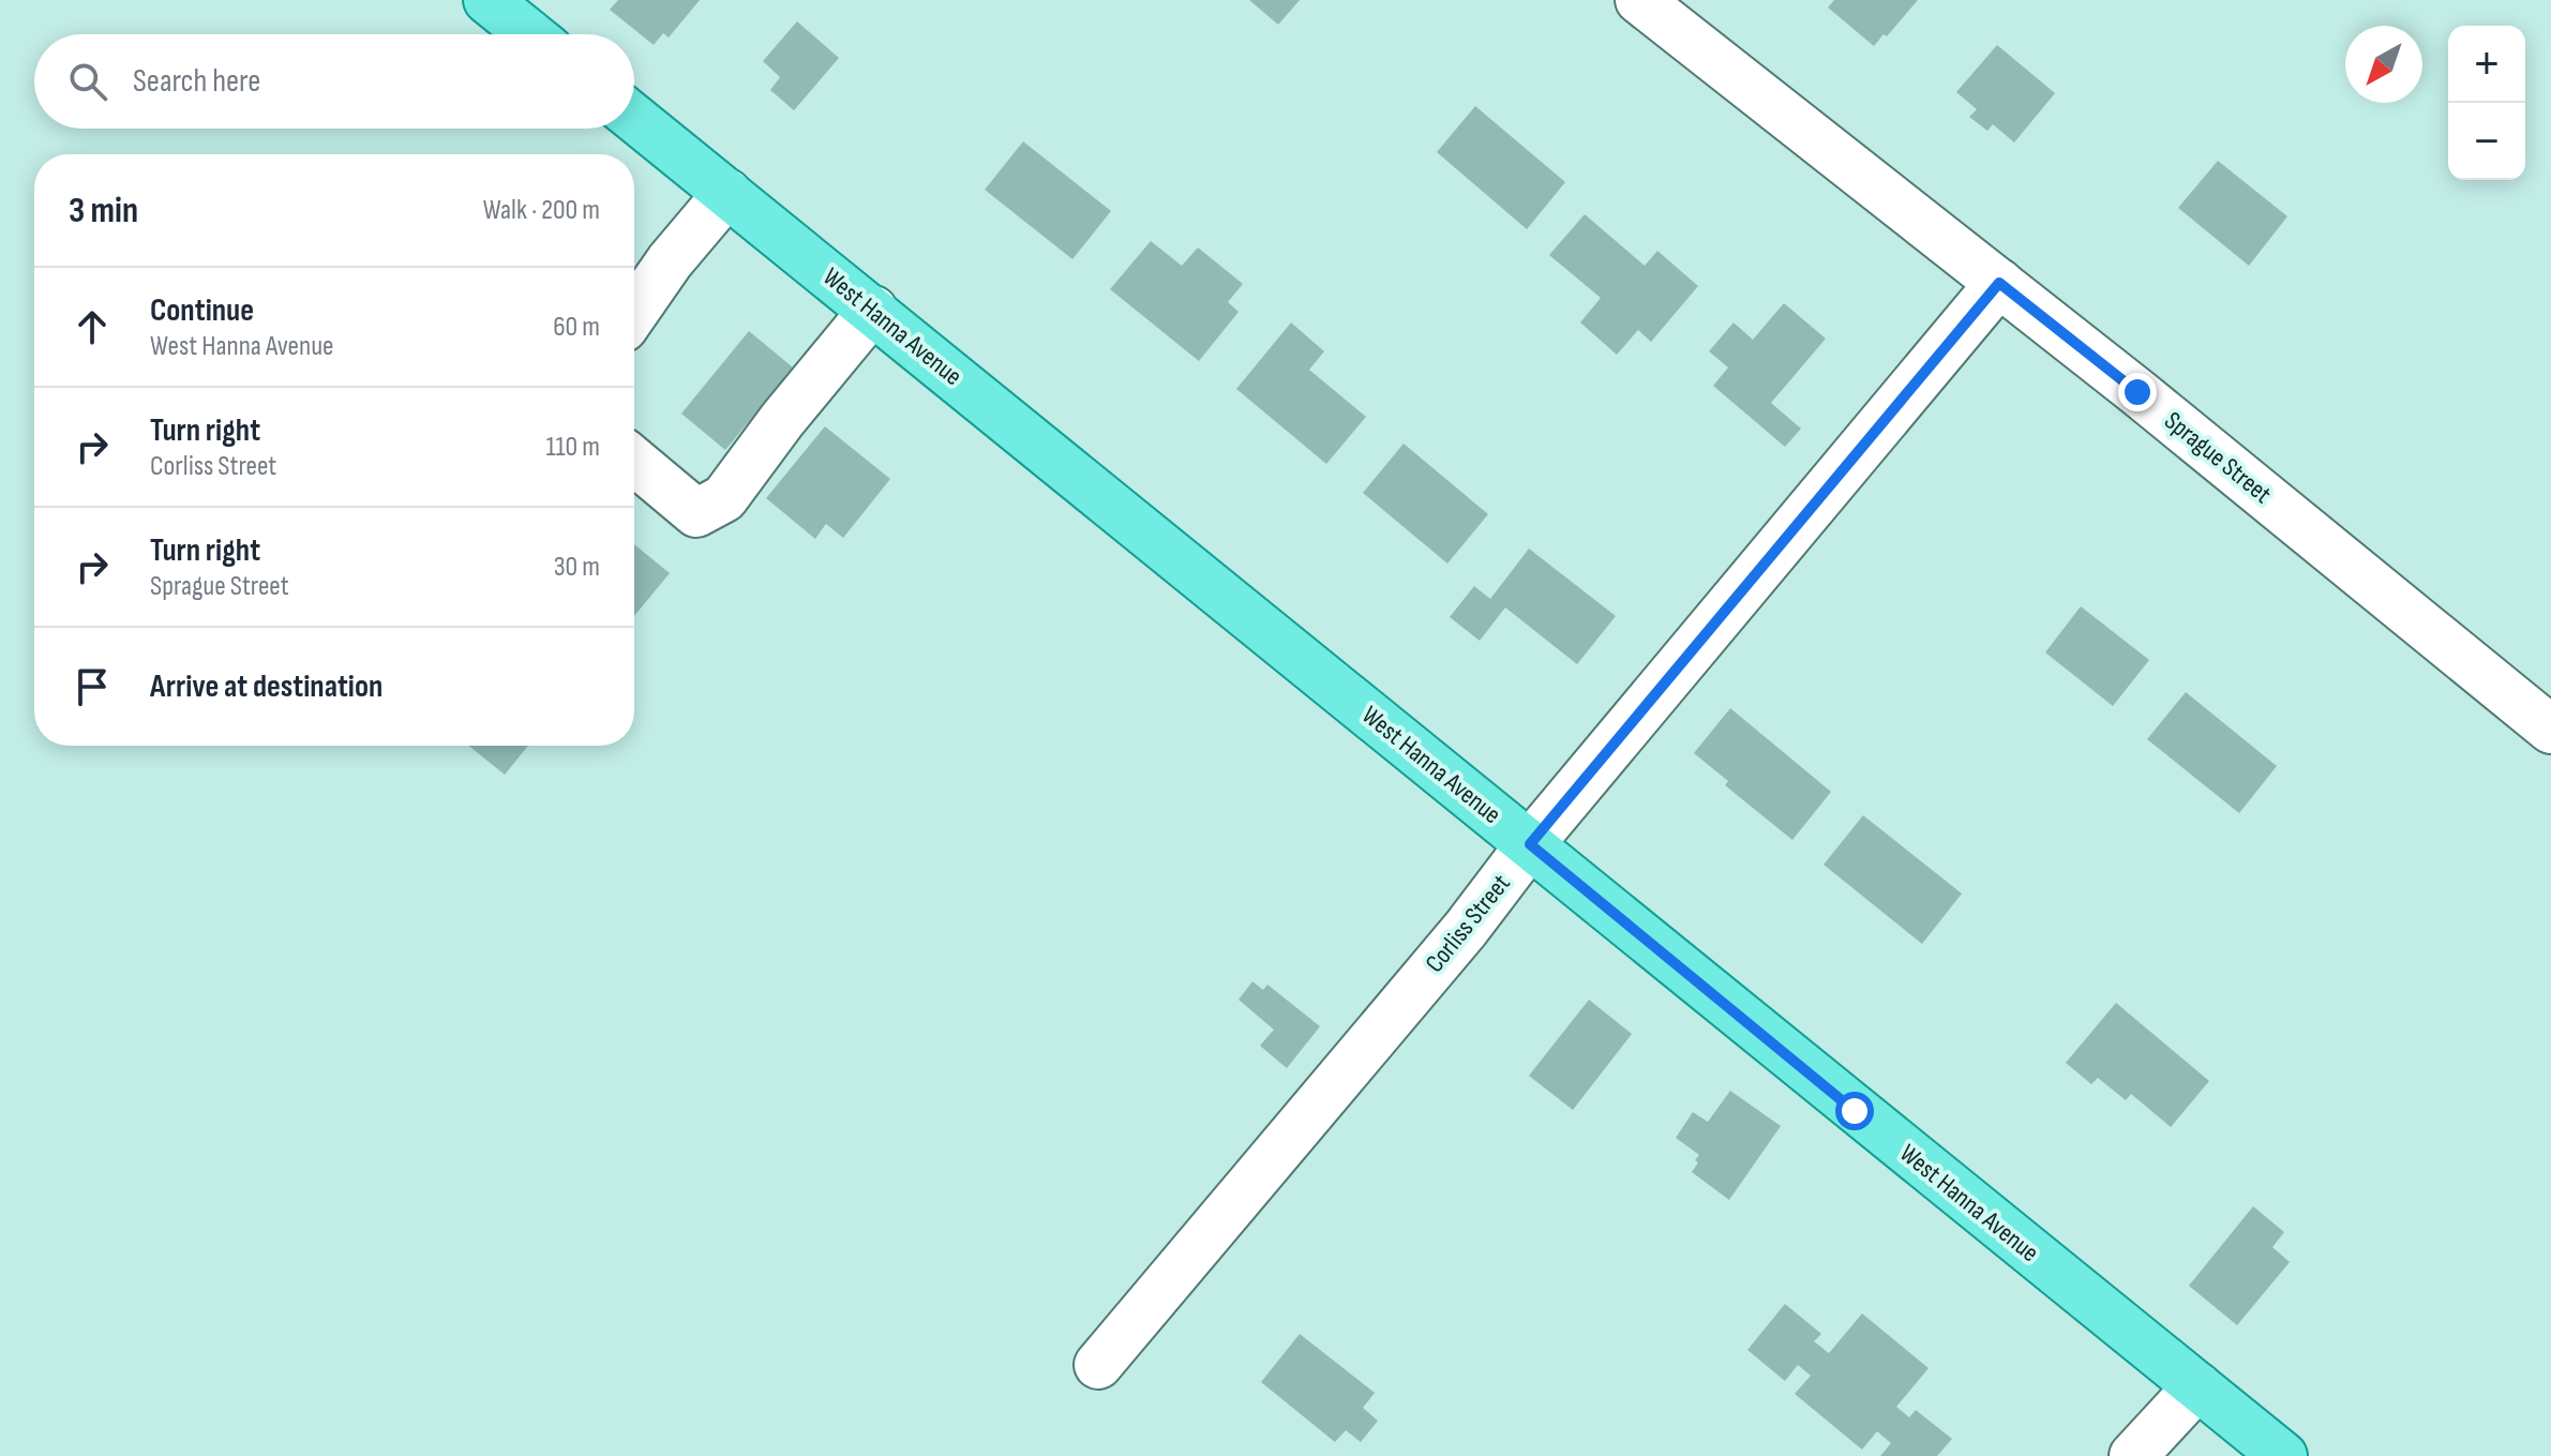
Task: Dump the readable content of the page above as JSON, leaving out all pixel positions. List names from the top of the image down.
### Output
{
  "streets": {
    "main road": ["West Hanna Avenue"],
    "street": ["Sprague Street", "Corliss Street"]
  },
  "crossings": [
    ["West Hanna Avenue", "Corliss Street"],
    ["Sprague Street", "Corliss Street"]
  ],
  "north": "bottom left",
  "page": {
    "map_buttons": ["+", "−"],
    "search": "Search here",
    "heading": ["3 min", "Walk · 200 m"],
    "list": [
      ["Continue", "West Hanna Avenue", "60 m"],
      ["Turn right", "Corliss Street", "110 m"],
      ["Turn right", "Sprague Street", "30 m"],
      "Arrive at destination"
    ]
  }
}
